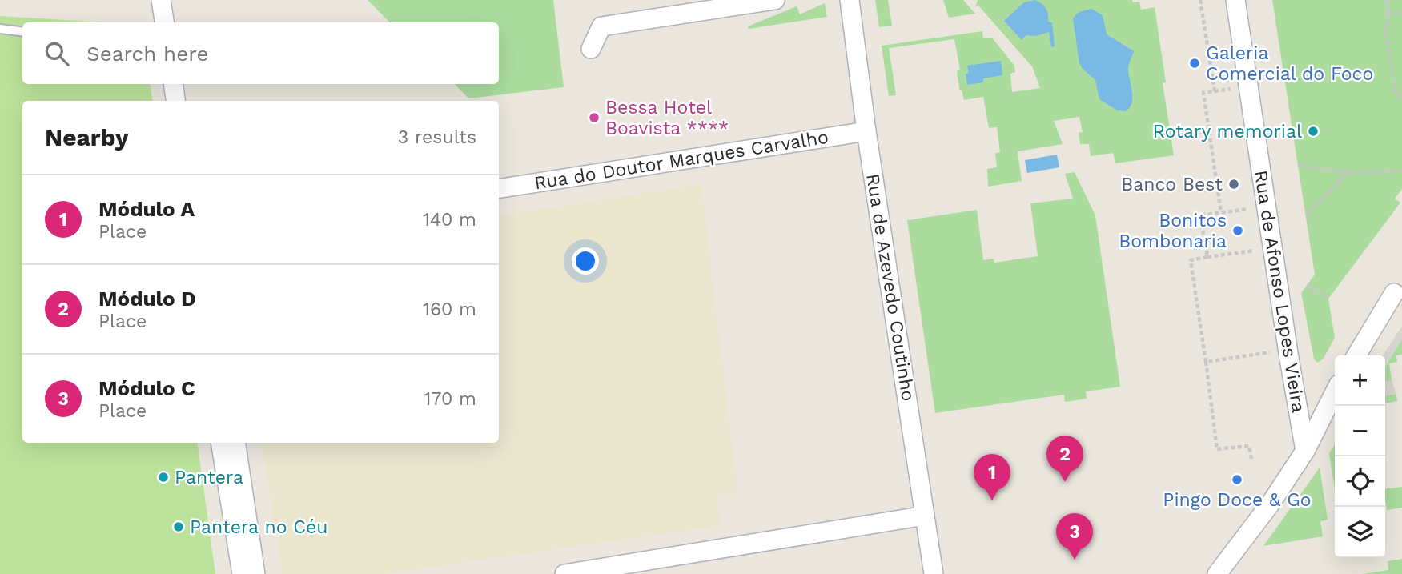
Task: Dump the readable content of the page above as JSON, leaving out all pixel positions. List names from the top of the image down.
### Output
{
  "streets": {
    "street": ["Rua do Doutor Marques Carvalho", "Rua de Azevedo Coutinho", "Rua de Afonso Lopes Vieira"]
  },
  "crossings": [
    ["Rua do Doutor Marques Carvalho", "Rua de Azevedo Coutinho"]
  ],
  "places": [
    "Galeria Comercial do Foco",
    "Bessa Hotel Boavista ****",
    "Rotary memorial",
    "Banco Best",
    "Bonitos Bombonaria",
    "Pantera",
    "Pingo Doce & Go",
    "Pantera no Céu"
  ],
  "page": {
    "search": "Search here",
    "heading": ["Nearby", "3 results"],
    "list": [
      {
        "mark": "1",
        "name": "Módulo A",
        "note": "Place",
        "value": "140 m"
      },
      {
        "mark": "2",
        "name": "Módulo D",
        "note": "Place",
        "value": "160 m"
      },
      {
        "mark": "3",
        "name": "Módulo C",
        "note": "Place",
        "value": "170 m"
      }
    ],
    "map_buttons": ["+", "−"],
    "pins": ["2", "1", "3"]
  }
}
